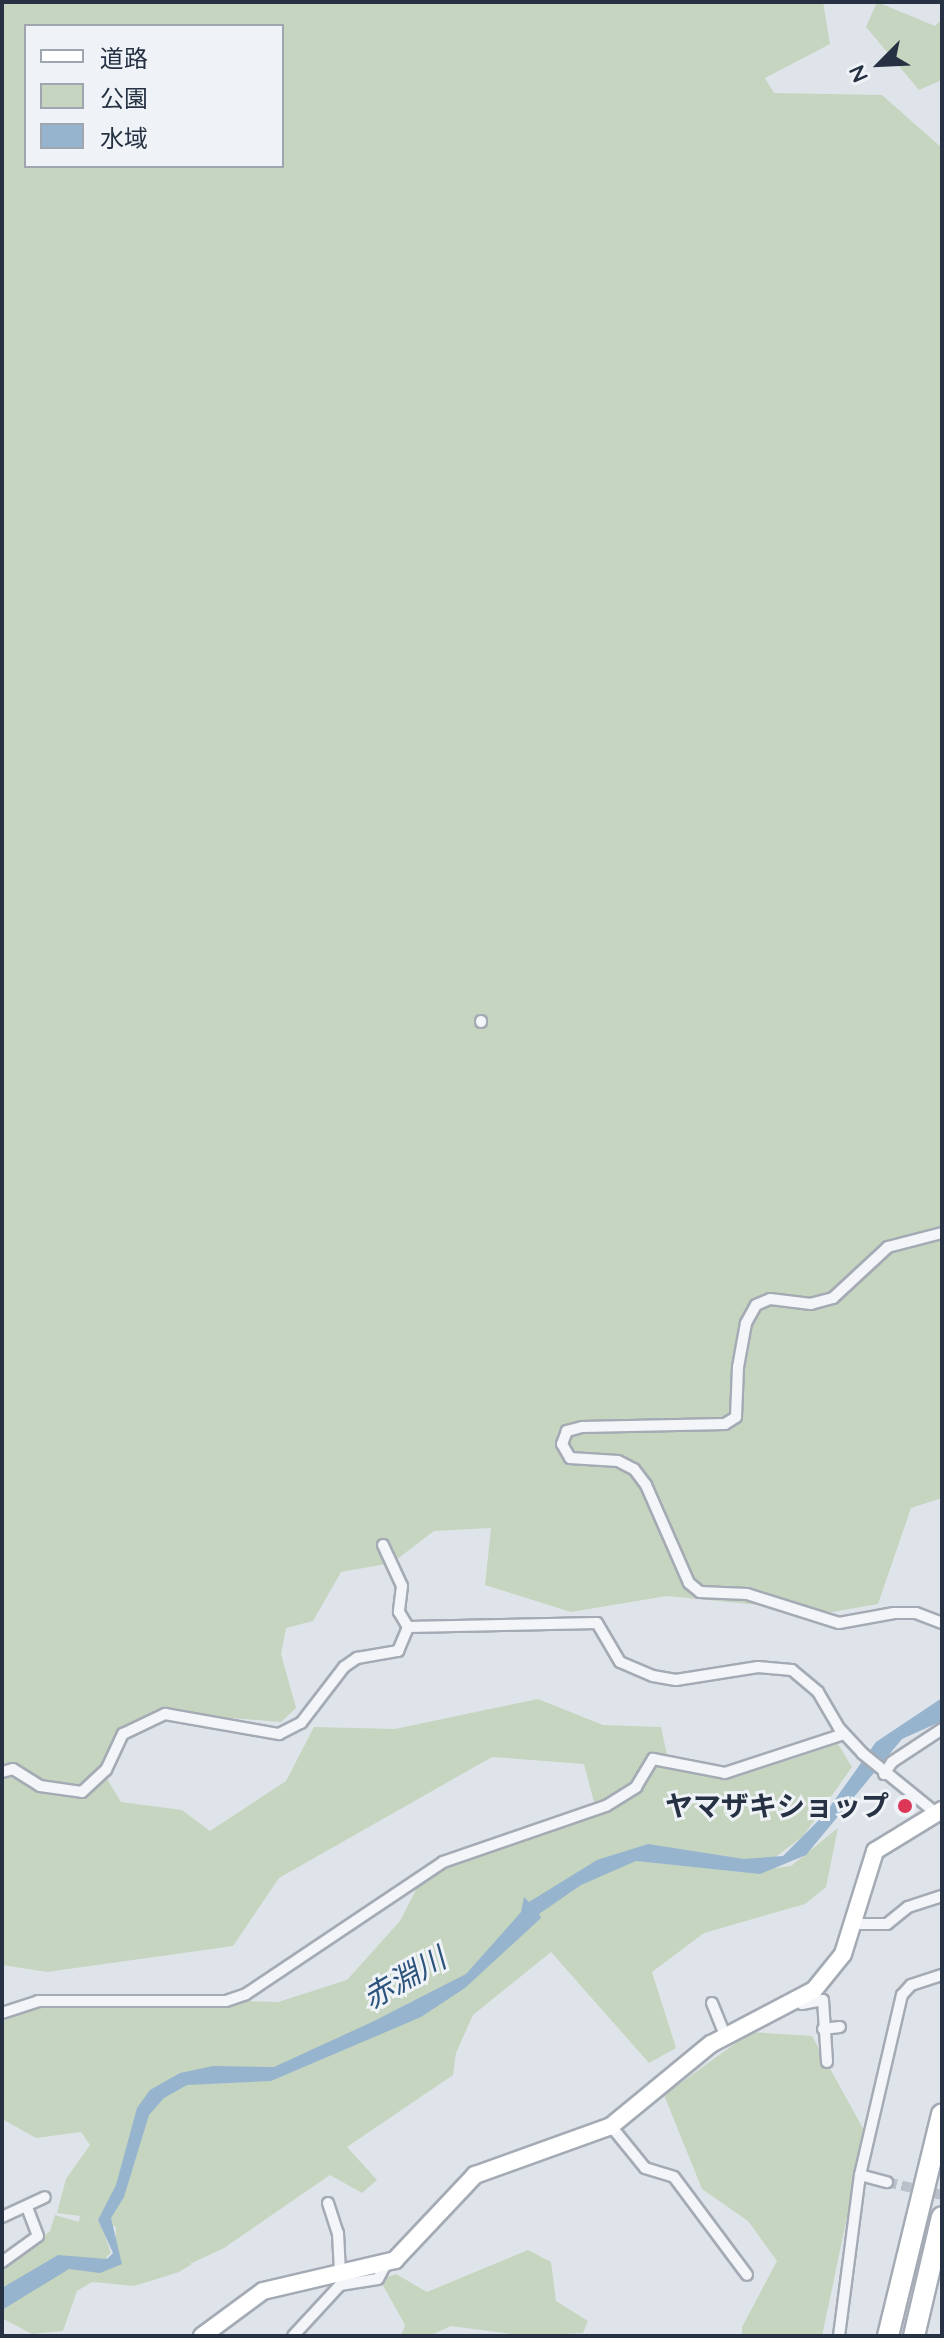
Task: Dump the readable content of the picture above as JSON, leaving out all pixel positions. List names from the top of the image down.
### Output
{
  "water": ["赤淵川"],
  "places": ["ヤマザキショップ"],
  "legend": ["道路", "公園", "水域"],
  "north": "bottom left"
}
